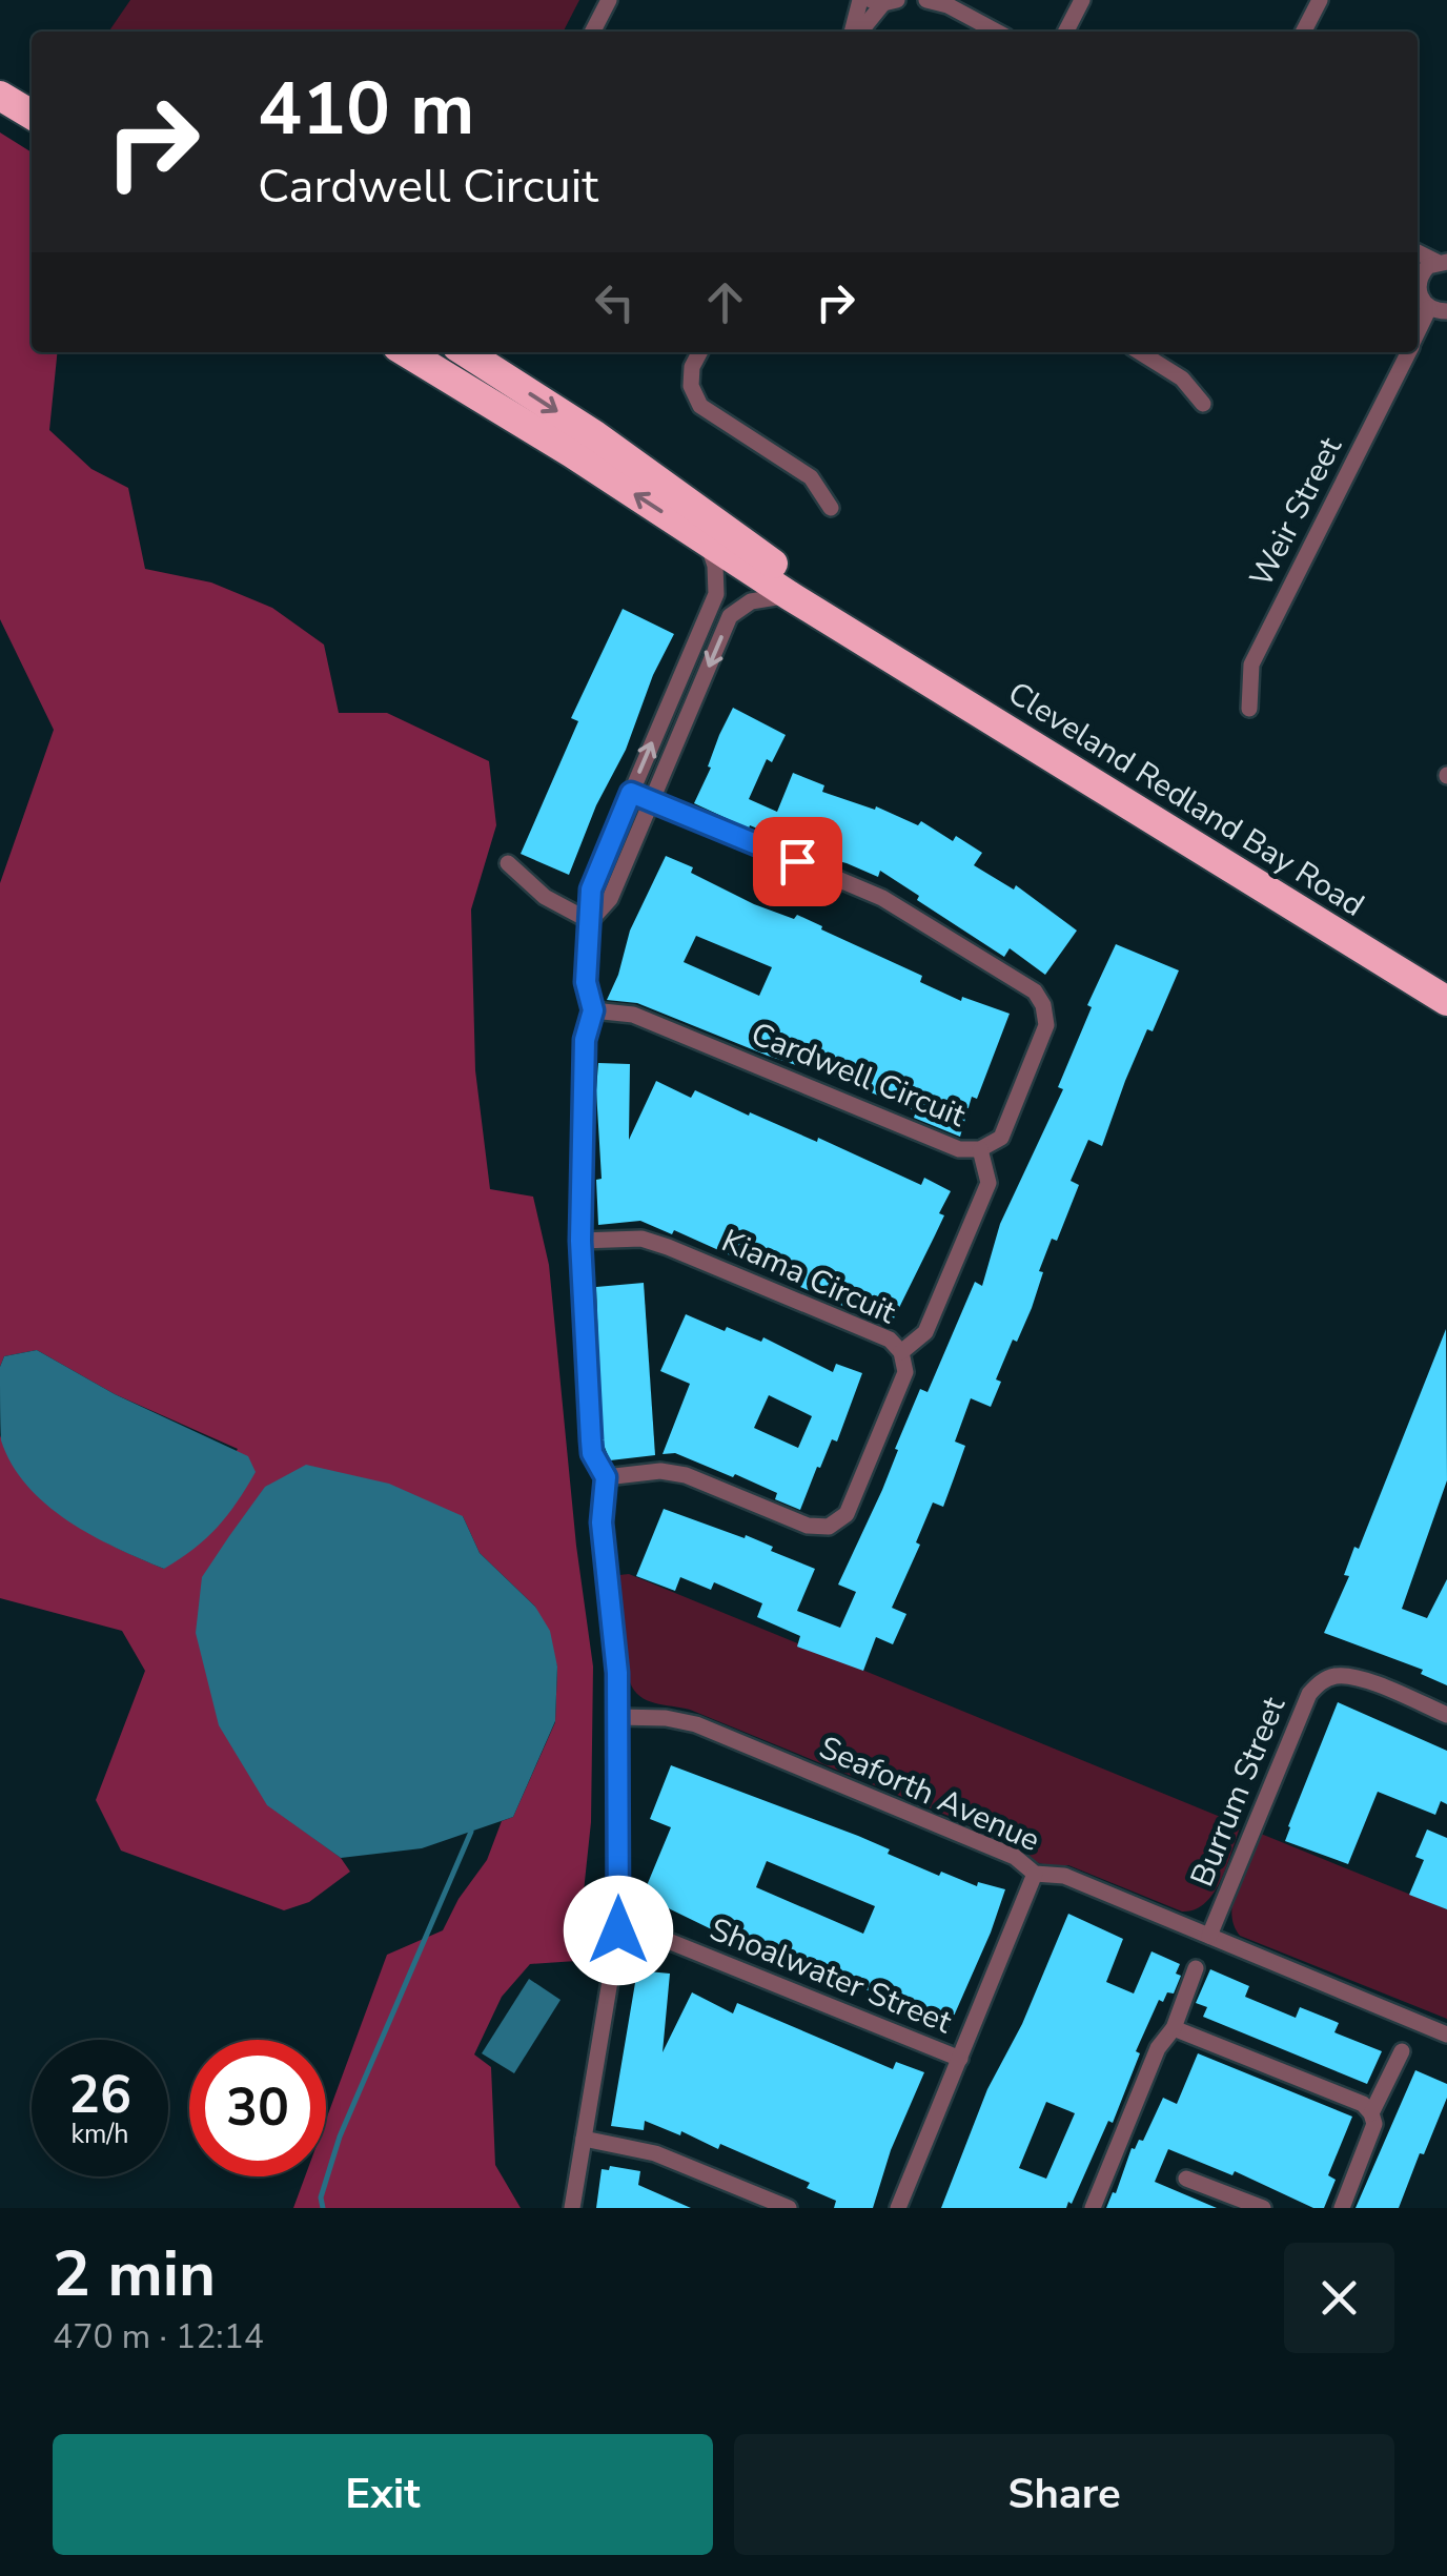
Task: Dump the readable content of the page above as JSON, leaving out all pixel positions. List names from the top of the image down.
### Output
{
  "streets": {
    "highway": ["Cleveland Redland Bay Road"],
    "street": [
      "Weir Street",
      "Cardwell Circuit",
      "Kiama Circuit",
      "Burrum Street",
      "Seaforth Avenue",
      "Shoalwater Street"
    ]
  },
  "crossings": [
    ["Burrum Street", "Seaforth Avenue"]
  ],
  "page": {
    "turn": ["410 m", "Cardwell Circuit"],
    "speed": "26 km/h",
    "limit": "30",
    "heading": ["2 min", "470 m · 12:14"],
    "buttons": ["Exit", "Share"]
  }
}
